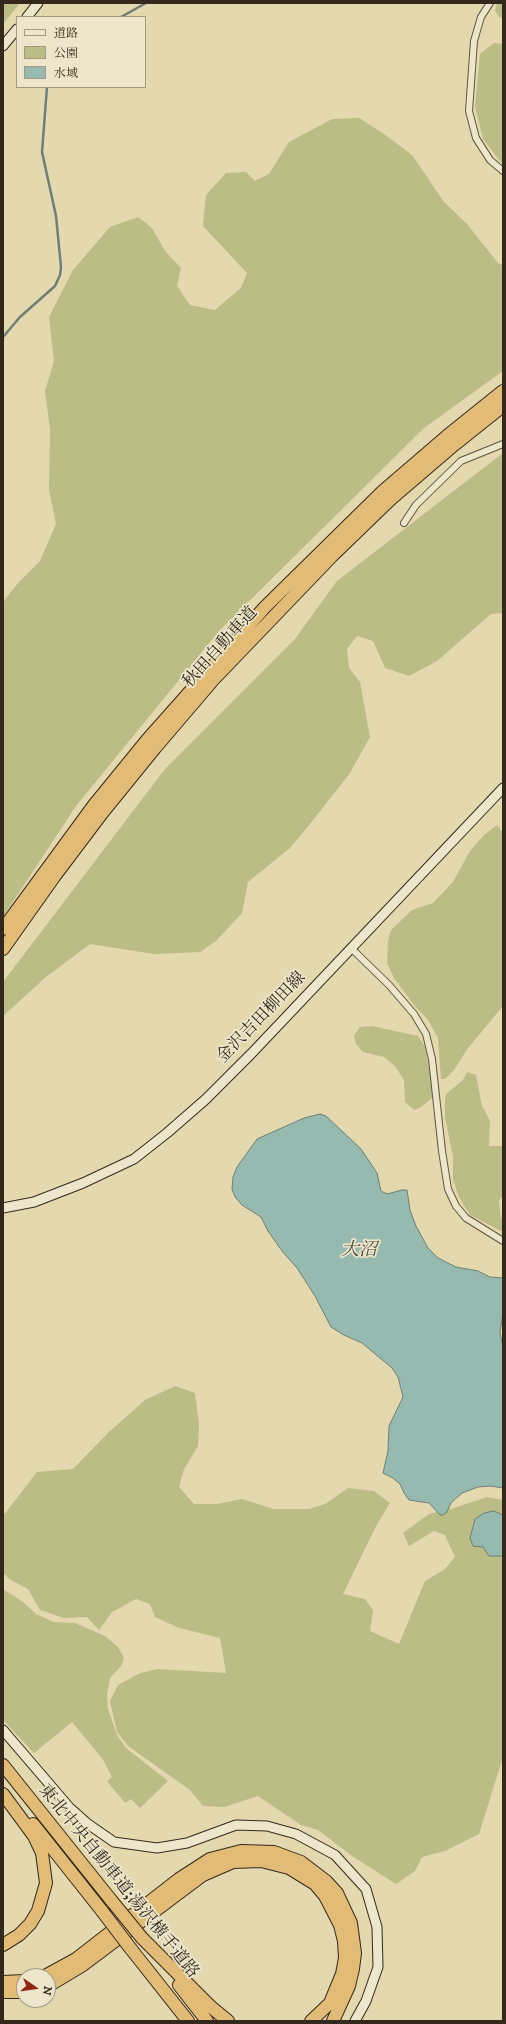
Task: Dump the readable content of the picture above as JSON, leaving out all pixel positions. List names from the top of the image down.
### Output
{
  "streets": {
    "highway": ["秋田自動車道", "東北中央自動車道;湯沢横手道路"],
    "main road": ["金沢吉田柳田線"]
  },
  "water": ["大沼"],
  "legend": ["道路", "公園", "水域"],
  "north": "right"
}
